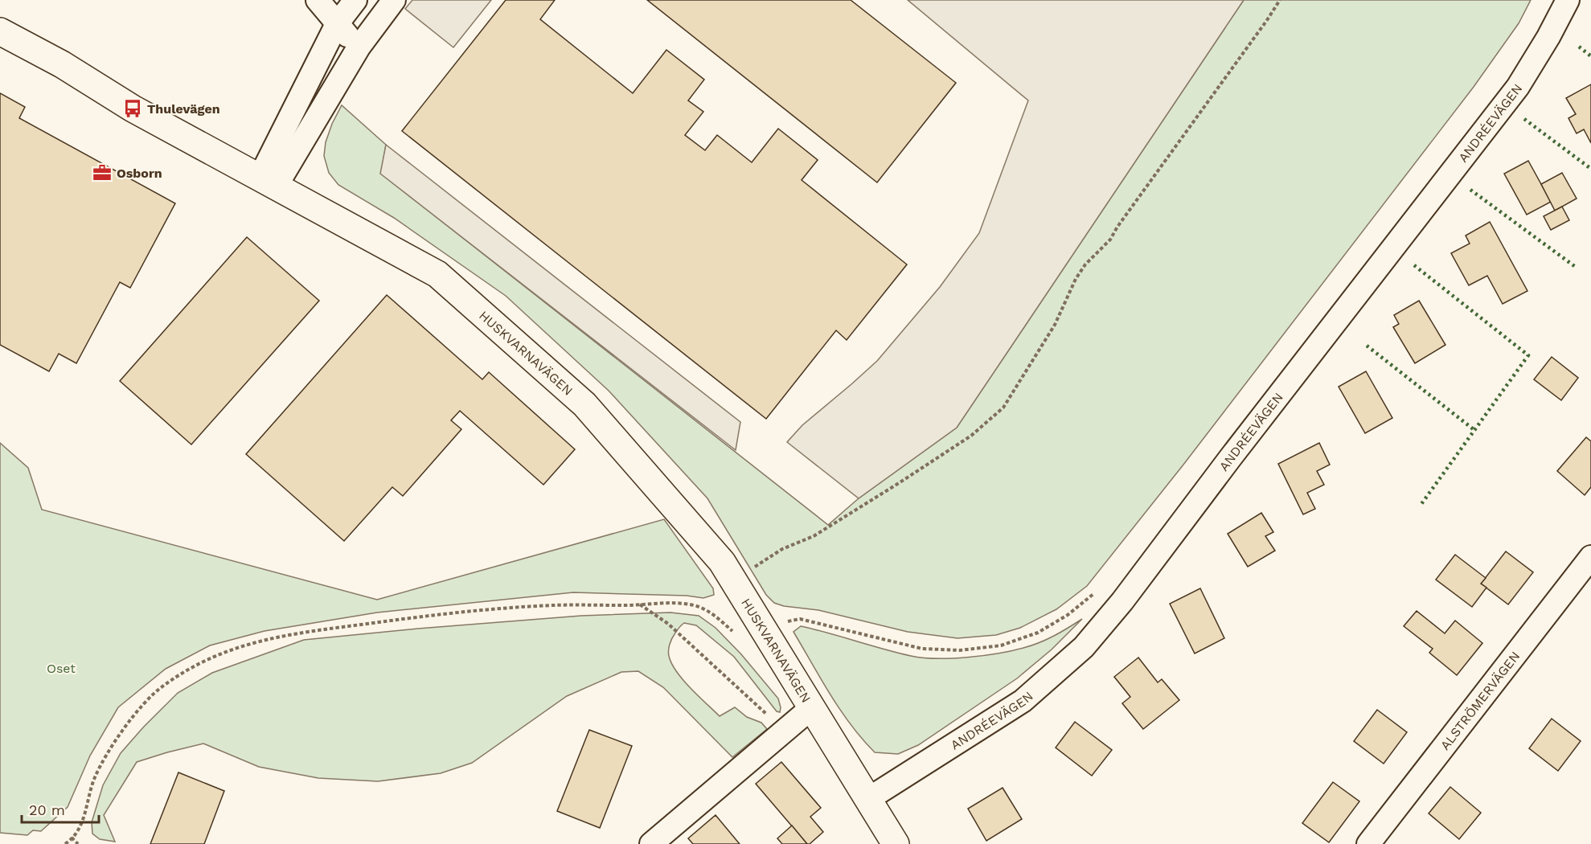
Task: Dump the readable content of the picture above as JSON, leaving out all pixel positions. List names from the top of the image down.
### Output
{
  "streets": {
    "street": ["ANDRÉEVÄGEN", "HUSKVARNAVÄGEN", "ALSTRÖMERVÄGEN"]
  },
  "crossings": [
    ["ANDRÉEVÄGEN", "HUSKVARNAVÄGEN"]
  ],
  "parks": ["Oset"],
  "places": {
    "bus stop": ["Thulevägen"],
    "office": ["Osborn"]
  },
  "scale_bar": "20 m"
}
